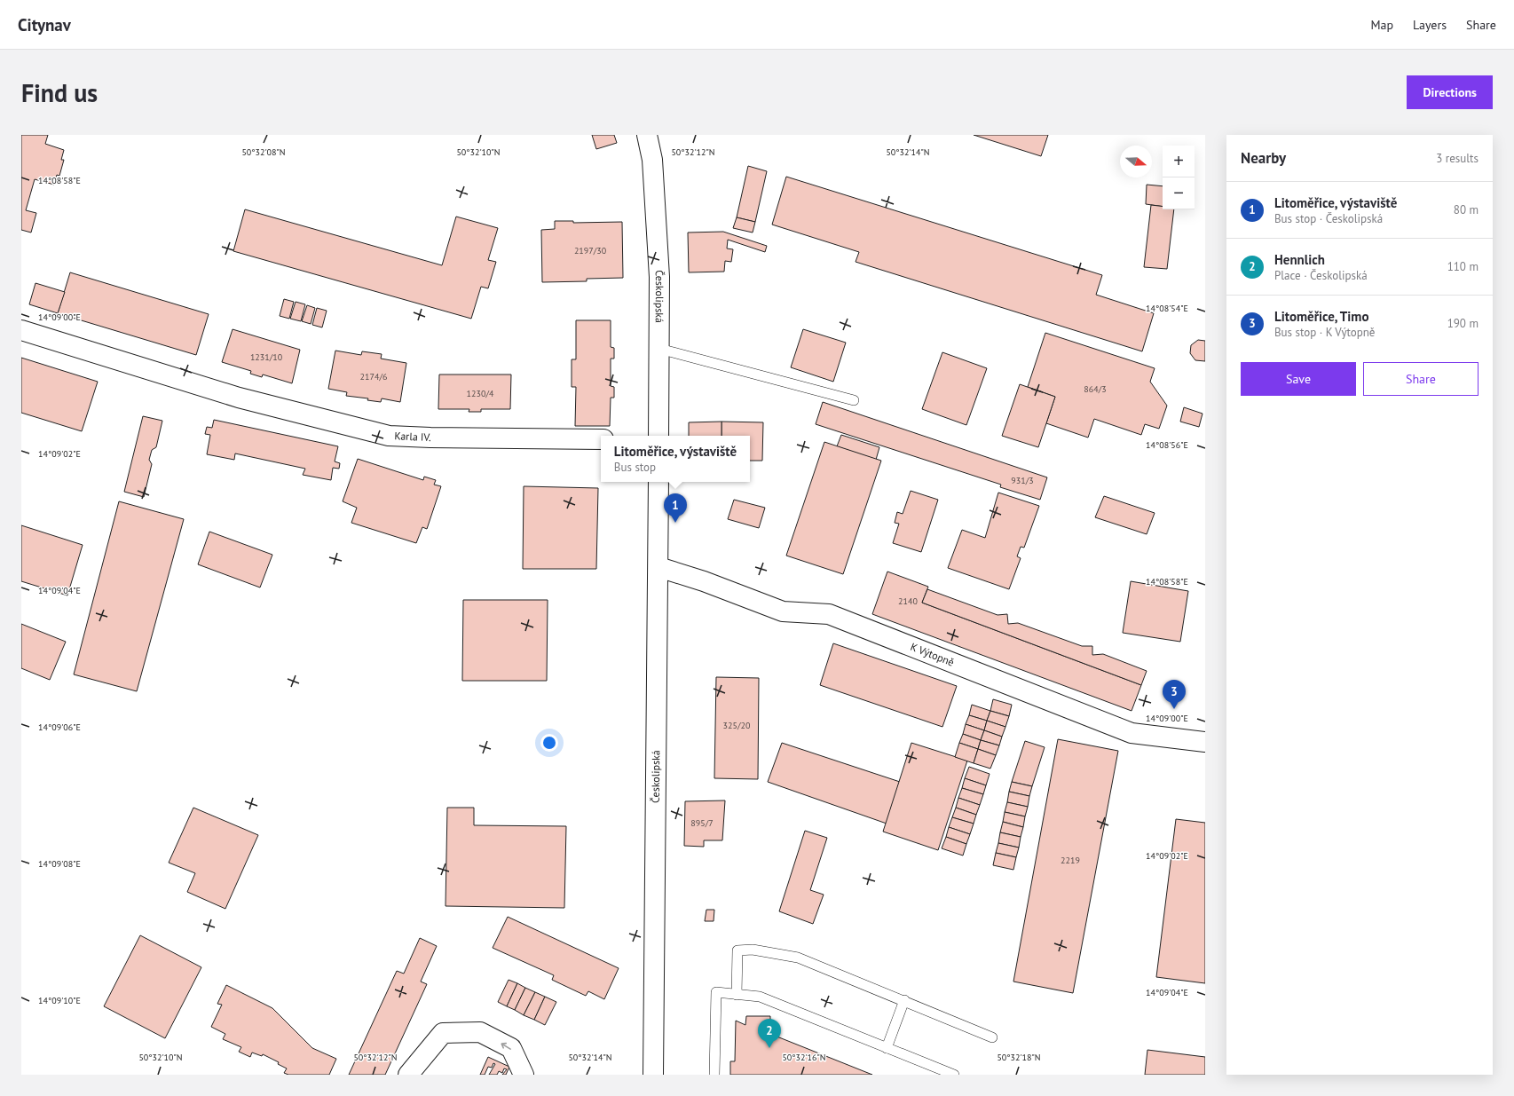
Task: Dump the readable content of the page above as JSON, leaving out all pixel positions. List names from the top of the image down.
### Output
{
  "streets": {
    "street": ["Českolipská", "Karla IV.", "K Výtopně"]
  },
  "crossings": [
    ["Českolipská", "K Výtopně"]
  ],
  "house_numbers": [
    "2197/30",
    "1231/10",
    "2174/6",
    "864/3",
    "1230/4",
    "931/3",
    "2140",
    "325/20",
    "895/7",
    "2219"
  ],
  "north": "right",
  "page": {
    "header": "Citynav",
    "nav": ["Map", "Layers", "Share"],
    "buttons": [
      "Directions",
      ["Save", "Share"]
    ],
    "title": "Find us",
    "heading": ["Nearby", "3 results"],
    "map_buttons": ["+", "−"],
    "list": [
      {
        "mark": "1",
        "name": "Litoměřice, výstaviště",
        "note": "Bus stop · Českolipská",
        "value": "80 m"
      },
      {
        "mark": "2",
        "name": "Hennlich",
        "note": "Place · Českolipská",
        "value": "110 m"
      },
      {
        "mark": "3",
        "name": "Litoměřice, Timo",
        "note": "Bus stop · K Výtopně",
        "value": "190 m"
      }
    ],
    "popup": ["Litoměřice, výstaviště", "Bus stop"],
    "pins": ["1", "3", "2"]
  },
  "coordinates": [
    "50°32'08\"N",
    "50°32'10\"N",
    "50°32'12\"N",
    "50°32'14\"N",
    "14°08'58\"E",
    "14°08'54\"E",
    "14°09'00\"E",
    "14°08'56\"E",
    "14°09'02\"E",
    "14°09'04\"E",
    "14°09'06\"E",
    "14°09'08\"E",
    "14°09'10\"E",
    "50°32'16\"N",
    "50°32'18\"N"
  ]
}
